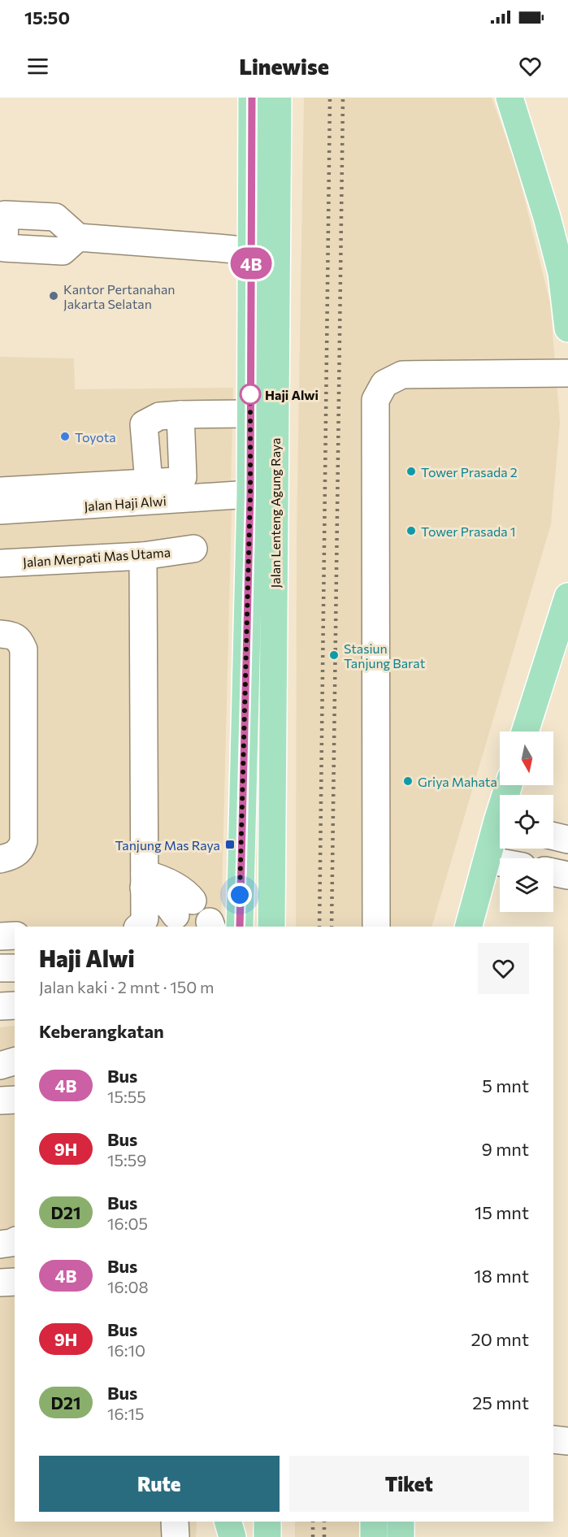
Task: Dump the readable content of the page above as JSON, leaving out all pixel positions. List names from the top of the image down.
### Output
{
  "streets": {
    "main road": ["Jalan Lenteng Agung Raya"],
    "street": ["Jalan Haji Alwi", "Jalan Merpati Mas Utama"]
  },
  "places": {
    "other": [
      "Kantor Pertanahan Jakarta Selatan",
      "Haji Alwi",
      "Toyota",
      "Tower Prasada 2",
      "Tower Prasada 1",
      "Stasiun Tanjung Barat",
      "Griya Mahata"
    ],
    "transit": ["Tanjung Mas Raya"]
  },
  "lines": ["bus line 4B"],
  "north": "bottom",
  "page": {
    "status": "15:50",
    "header": "Linewise",
    "on_map": "4B",
    "heading": [
      ["Haji Alwi", "Jalan kaki · 2 mnt · 150 m"],
      "Keberangkatan"
    ],
    "list": [
      {
        "mark": "4B",
        "name": "Bus",
        "note": "15:55",
        "value": "5 mnt"
      },
      {
        "mark": "9H",
        "name": "Bus",
        "note": "15:59",
        "value": "9 mnt"
      },
      {
        "mark": "D21",
        "name": "Bus",
        "note": "16:05",
        "value": "15 mnt"
      },
      {
        "mark": "4B",
        "name": "Bus",
        "note": "16:08",
        "value": "18 mnt"
      },
      {
        "mark": "9H",
        "name": "Bus",
        "note": "16:10",
        "value": "20 mnt"
      },
      {
        "mark": "D21",
        "name": "Bus",
        "note": "16:15",
        "value": "25 mnt"
      }
    ],
    "buttons": ["Rute", "Tiket"]
  }
}
